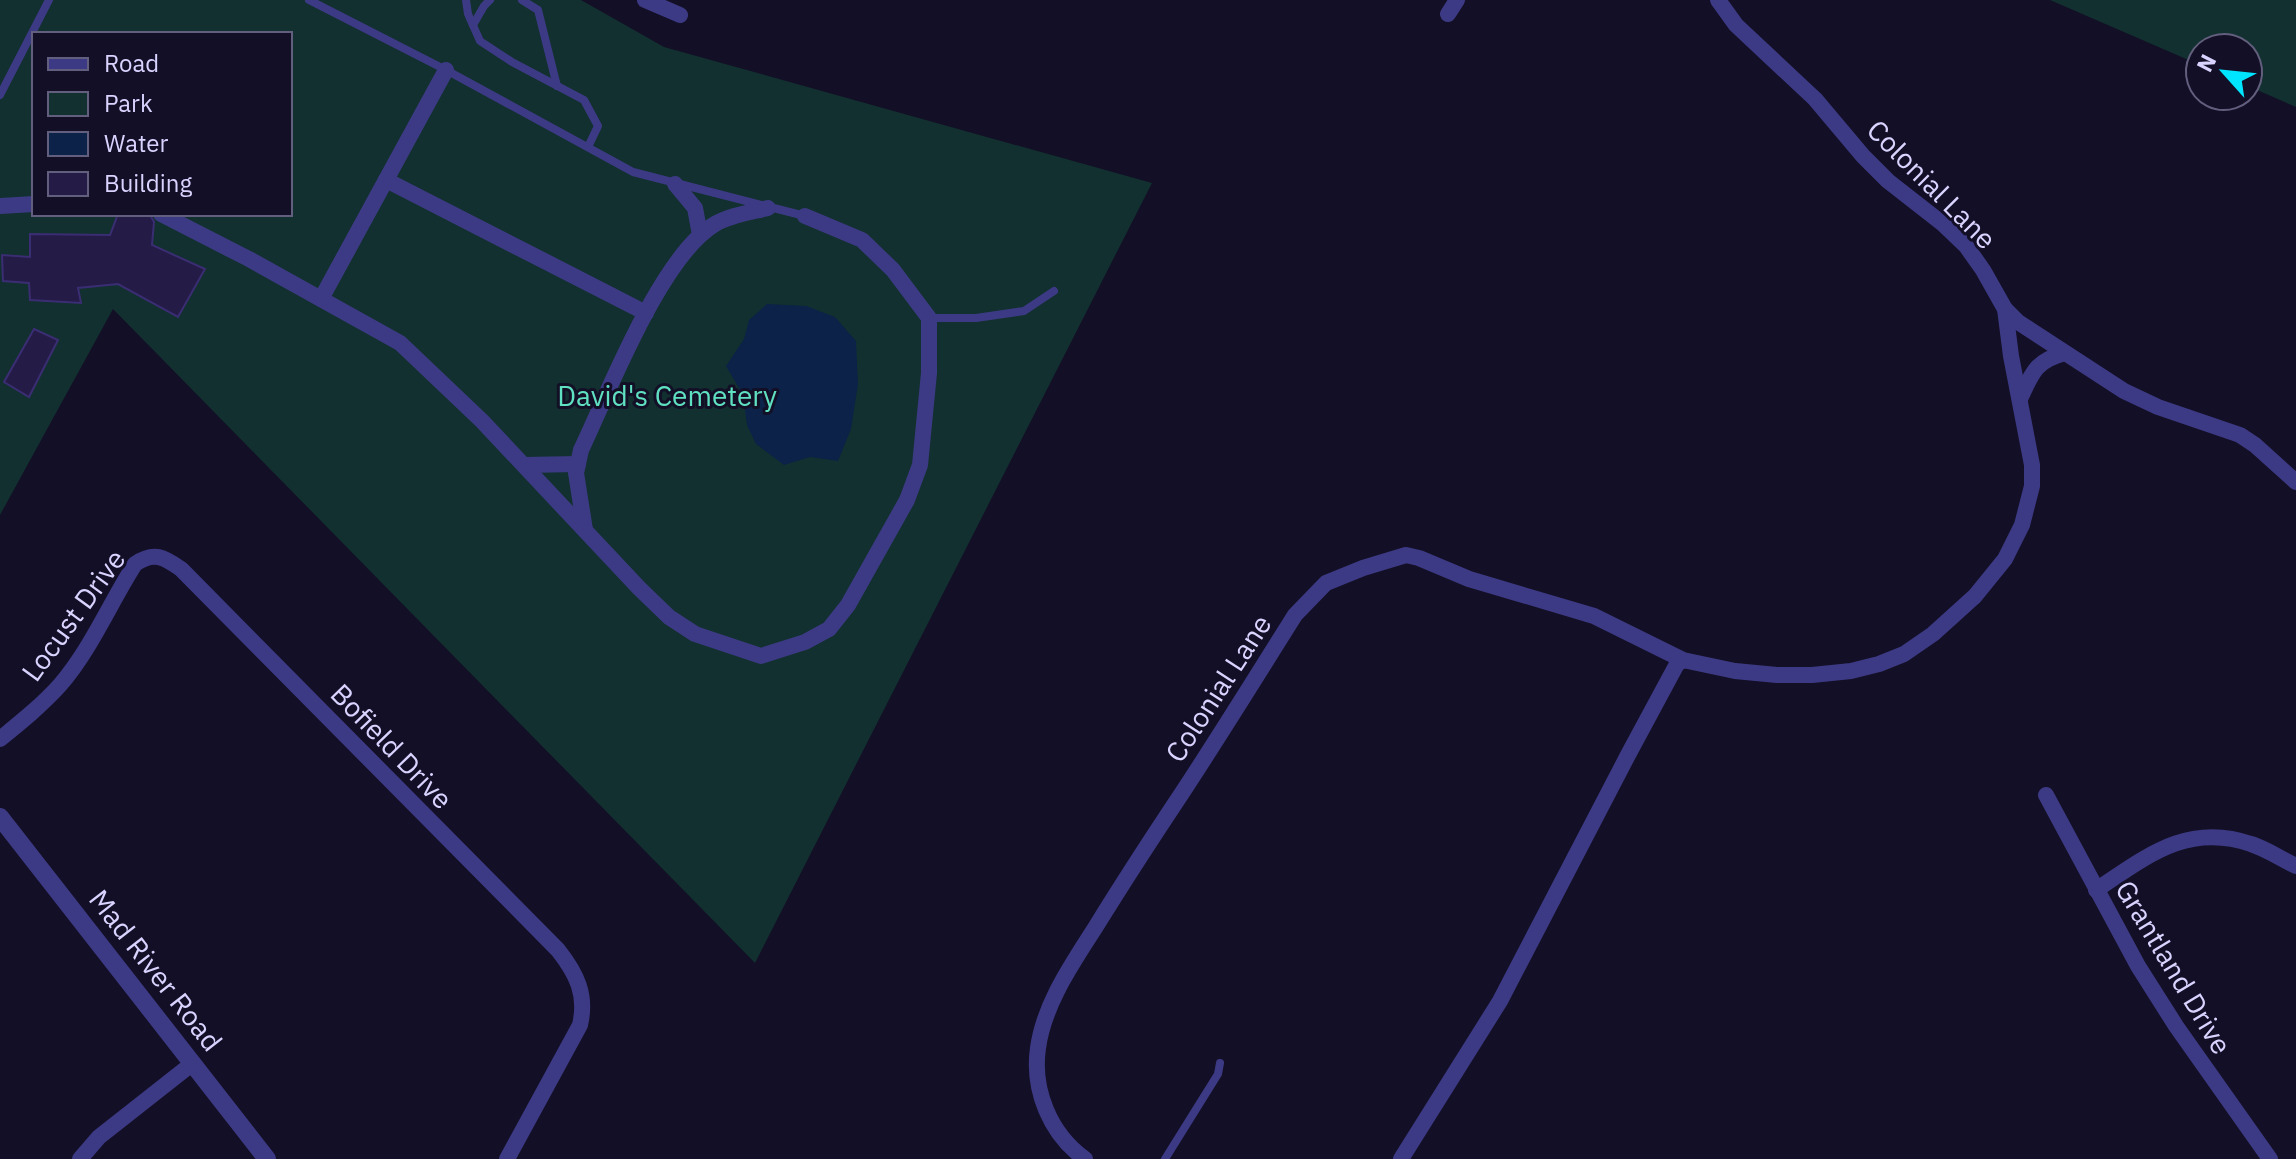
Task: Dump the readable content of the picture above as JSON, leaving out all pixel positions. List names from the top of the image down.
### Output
{
  "streets": {
    "street": [
      "Colonial Lane",
      "Locust Drive",
      "Bofield Drive",
      "Grantland Drive",
      "Mad River Road"
    ]
  },
  "crossings": [
    ["Locust Drive", "Bofield Drive"]
  ],
  "parks": ["David's Cemetery"],
  "legend": [
    "Road",
    "Park",
    "Water",
    "Building"
  ],
  "north": "top left"
}
